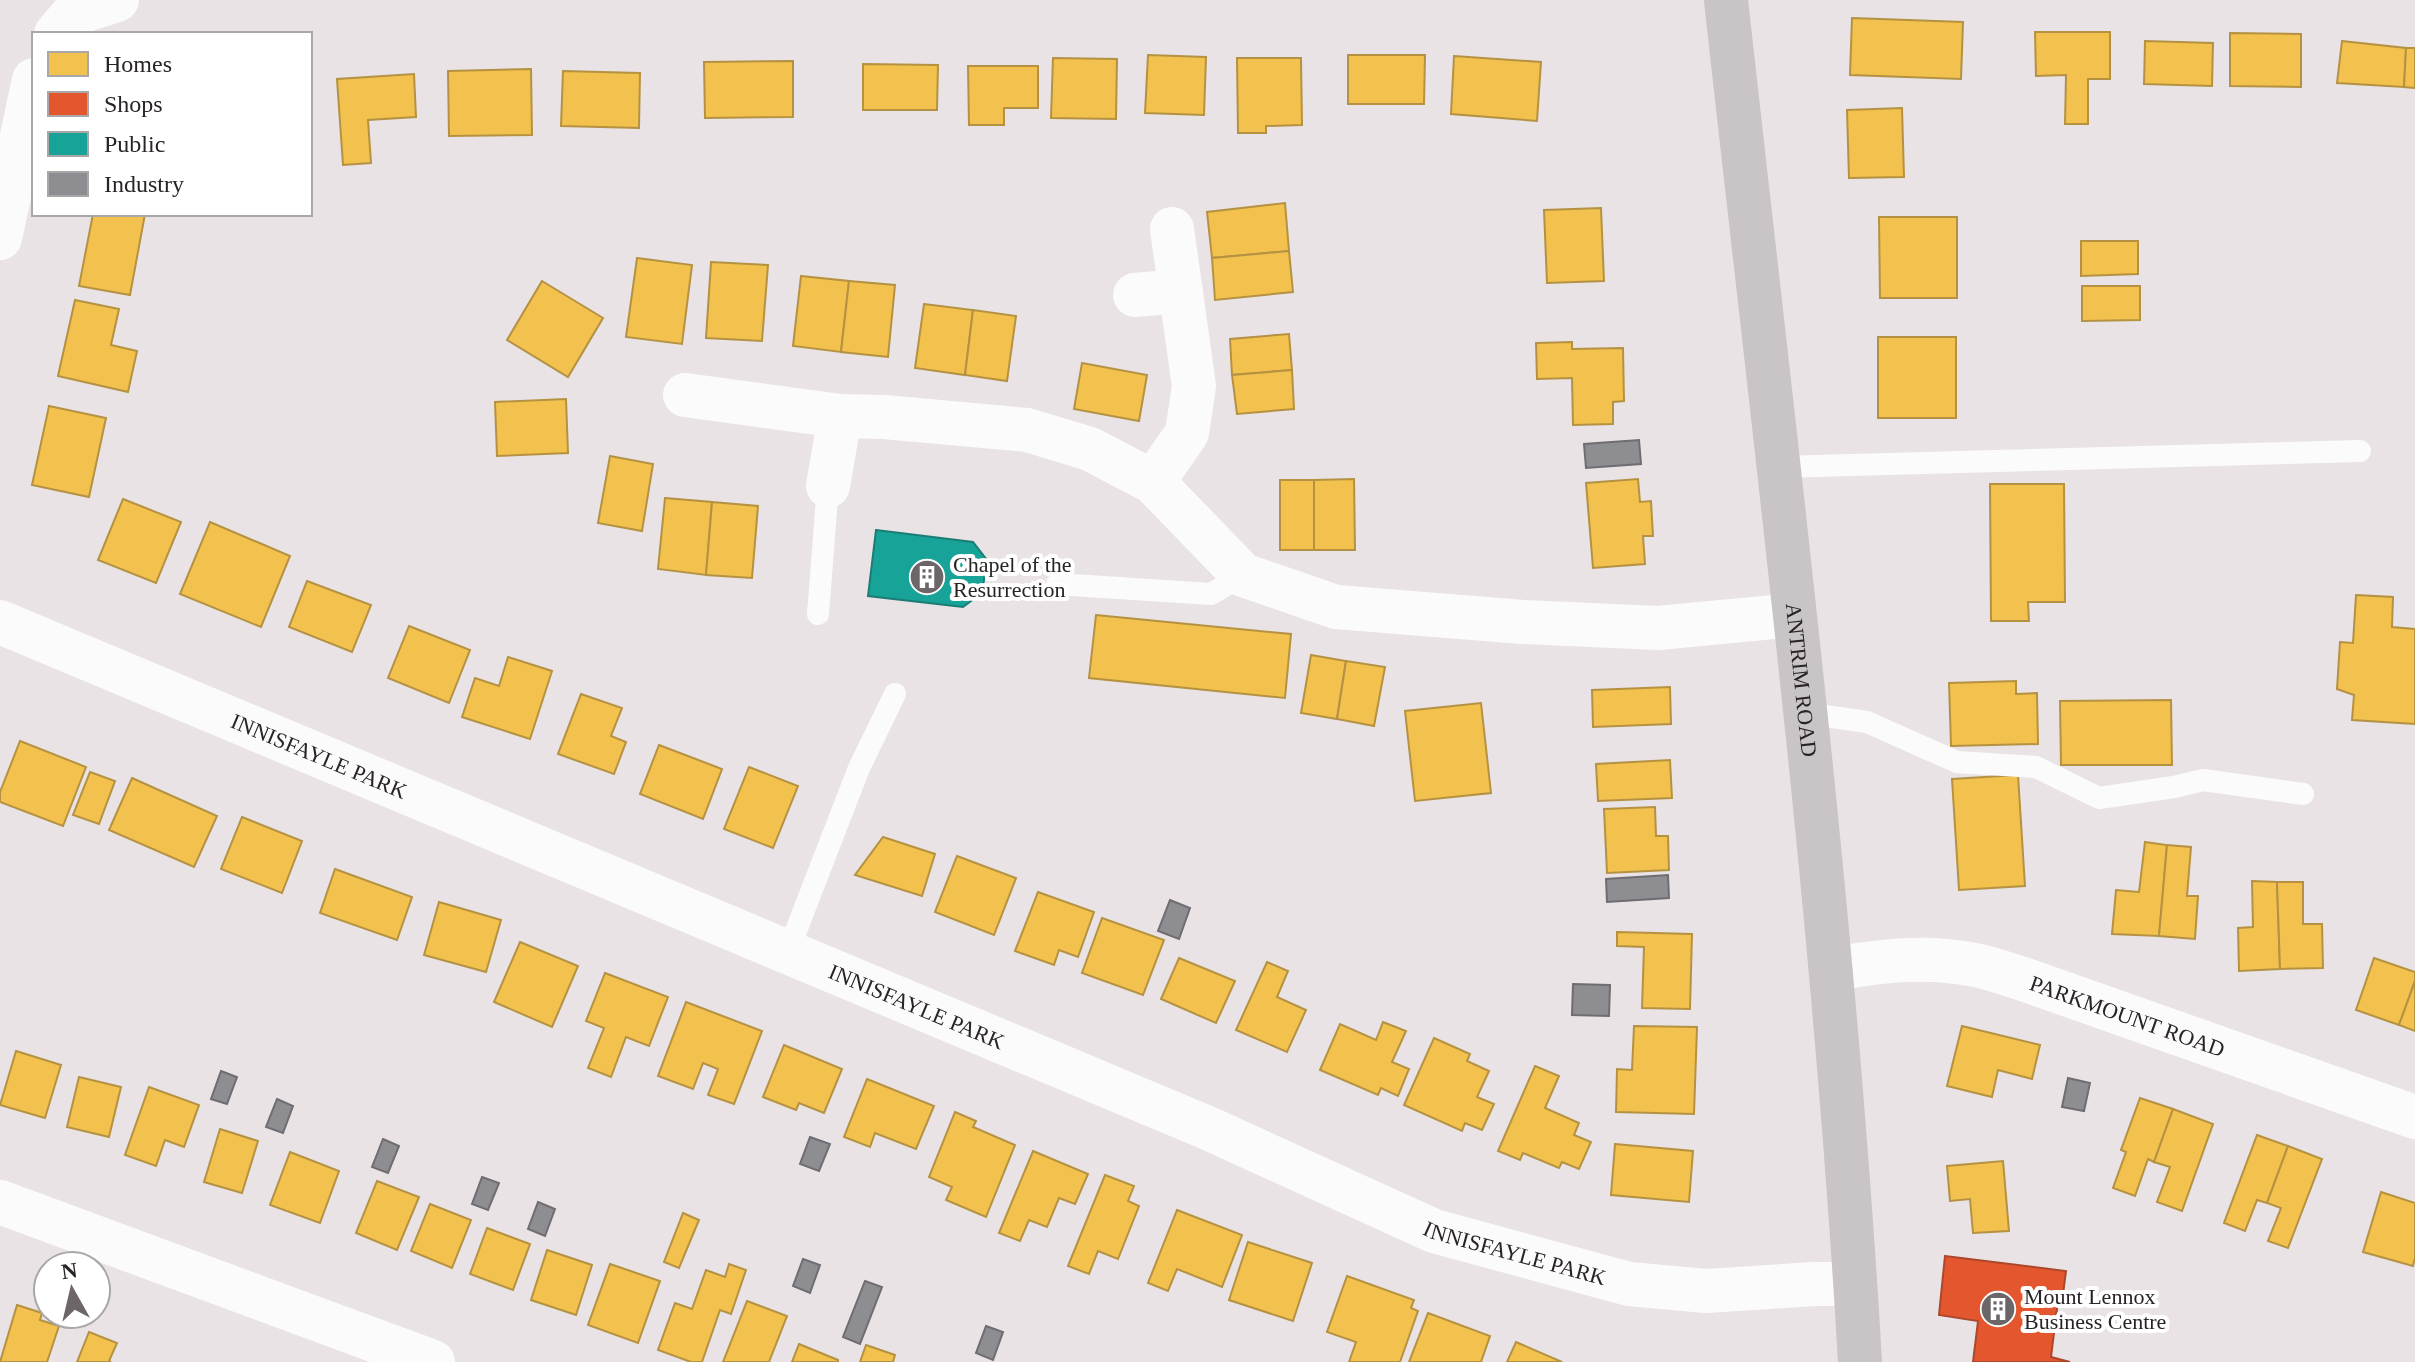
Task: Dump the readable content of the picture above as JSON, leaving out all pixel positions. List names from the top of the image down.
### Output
{
  "streets": {
    "main road": ["ANTRIM ROAD"],
    "street": ["INNISFAYLE PARK", "PARKMOUNT ROAD"]
  },
  "crossings": [
    ["ANTRIM ROAD", "INNISFAYLE PARK"],
    ["ANTRIM ROAD", "PARKMOUNT ROAD"]
  ],
  "places": {
    "building": ["Chapel of the Resurrection", "Mount Lennox Business Centre"]
  },
  "legend": [
    "Homes",
    "Shops",
    "Public",
    "Industry"
  ],
  "north": "top"
}
